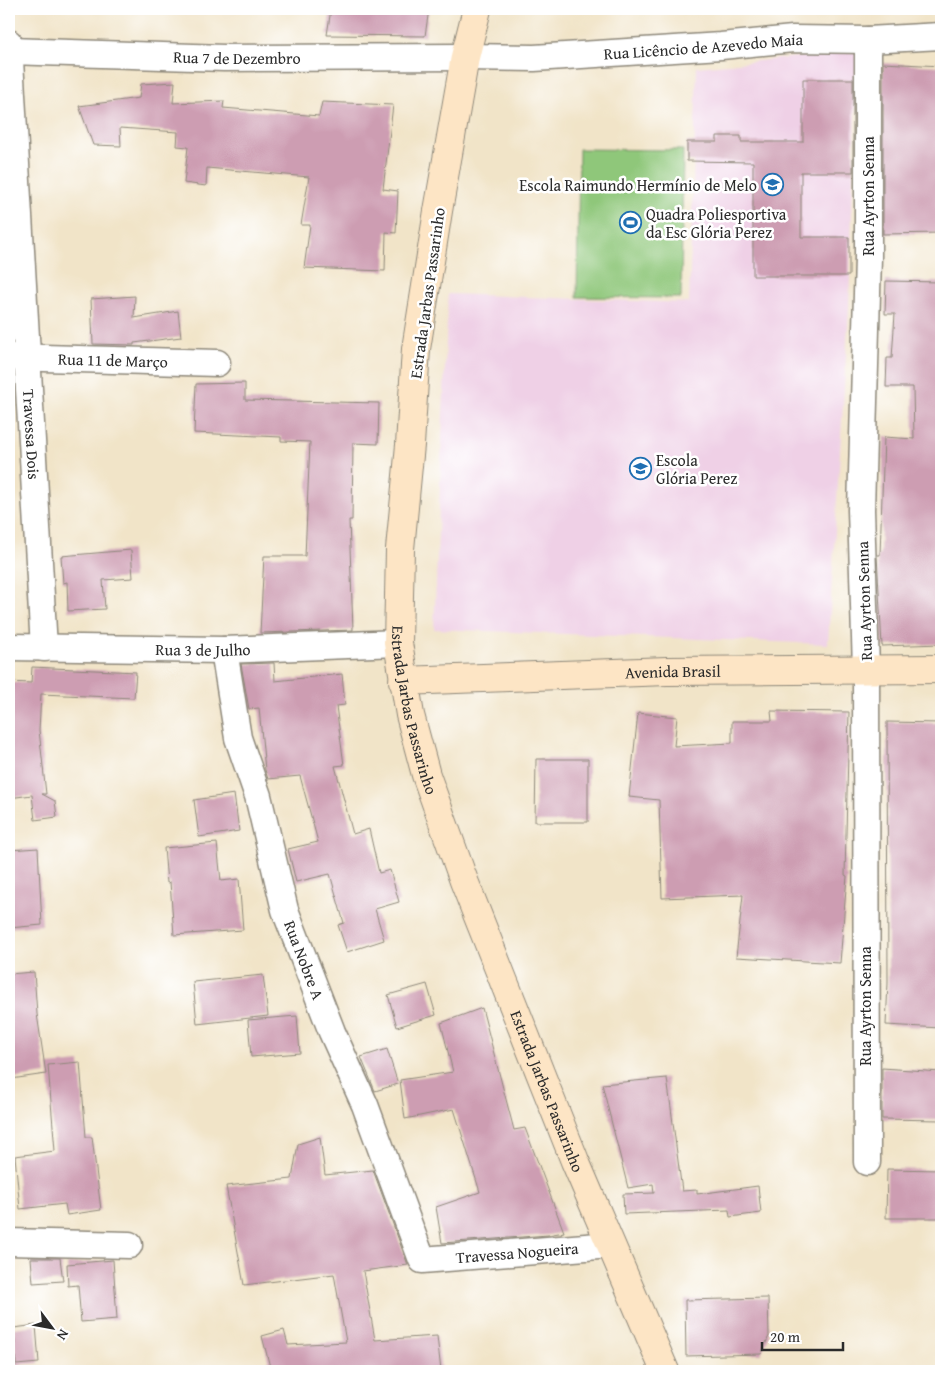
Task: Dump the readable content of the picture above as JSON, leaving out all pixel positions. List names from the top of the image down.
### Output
{
  "streets": {
    "street": [
      "Rua Licêncio de Azevedo Maia",
      "Rua 7 de Dezembro",
      "Rua Ayrton Senna",
      "Estrada Jarbas Passarinho",
      "Rua 11 de Março",
      "Travessa Dois",
      "Rua 3 de Julho",
      "Avenida Brasil",
      "Rua Nobre A",
      "Travessa Nogueira"
    ]
  },
  "crossings": [
    ["Rua Licêncio de Azevedo Maia", "Rua 7 de Dezembro"],
    ["Rua Licêncio de Azevedo Maia", "Rua Ayrton Senna"],
    ["Rua Licêncio de Azevedo Maia", "Estrada Jarbas Passarinho"],
    ["Rua 7 de Dezembro", "Estrada Jarbas Passarinho"],
    ["Rua 7 de Dezembro", "Travessa Dois"],
    ["Rua Ayrton Senna", "Avenida Brasil"],
    ["Estrada Jarbas Passarinho", "Rua 3 de Julho"],
    ["Estrada Jarbas Passarinho", "Avenida Brasil"],
    ["Estrada Jarbas Passarinho", "Travessa Nogueira"],
    ["Rua 11 de Março", "Travessa Dois"],
    ["Travessa Dois", "Rua 3 de Julho"],
    ["Rua 3 de Julho", "Rua Nobre A"],
    ["Rua Nobre A", "Travessa Nogueira"]
  ],
  "places": {
    "school or university": ["Escola Raimundo Hermínio de Melo", "Escola Glória Perez"],
    "sports": ["Quadra Poliesportiva da Esc Glória Perez"]
  },
  "scale_bar": "20 m",
  "north": "bottom right"
}
